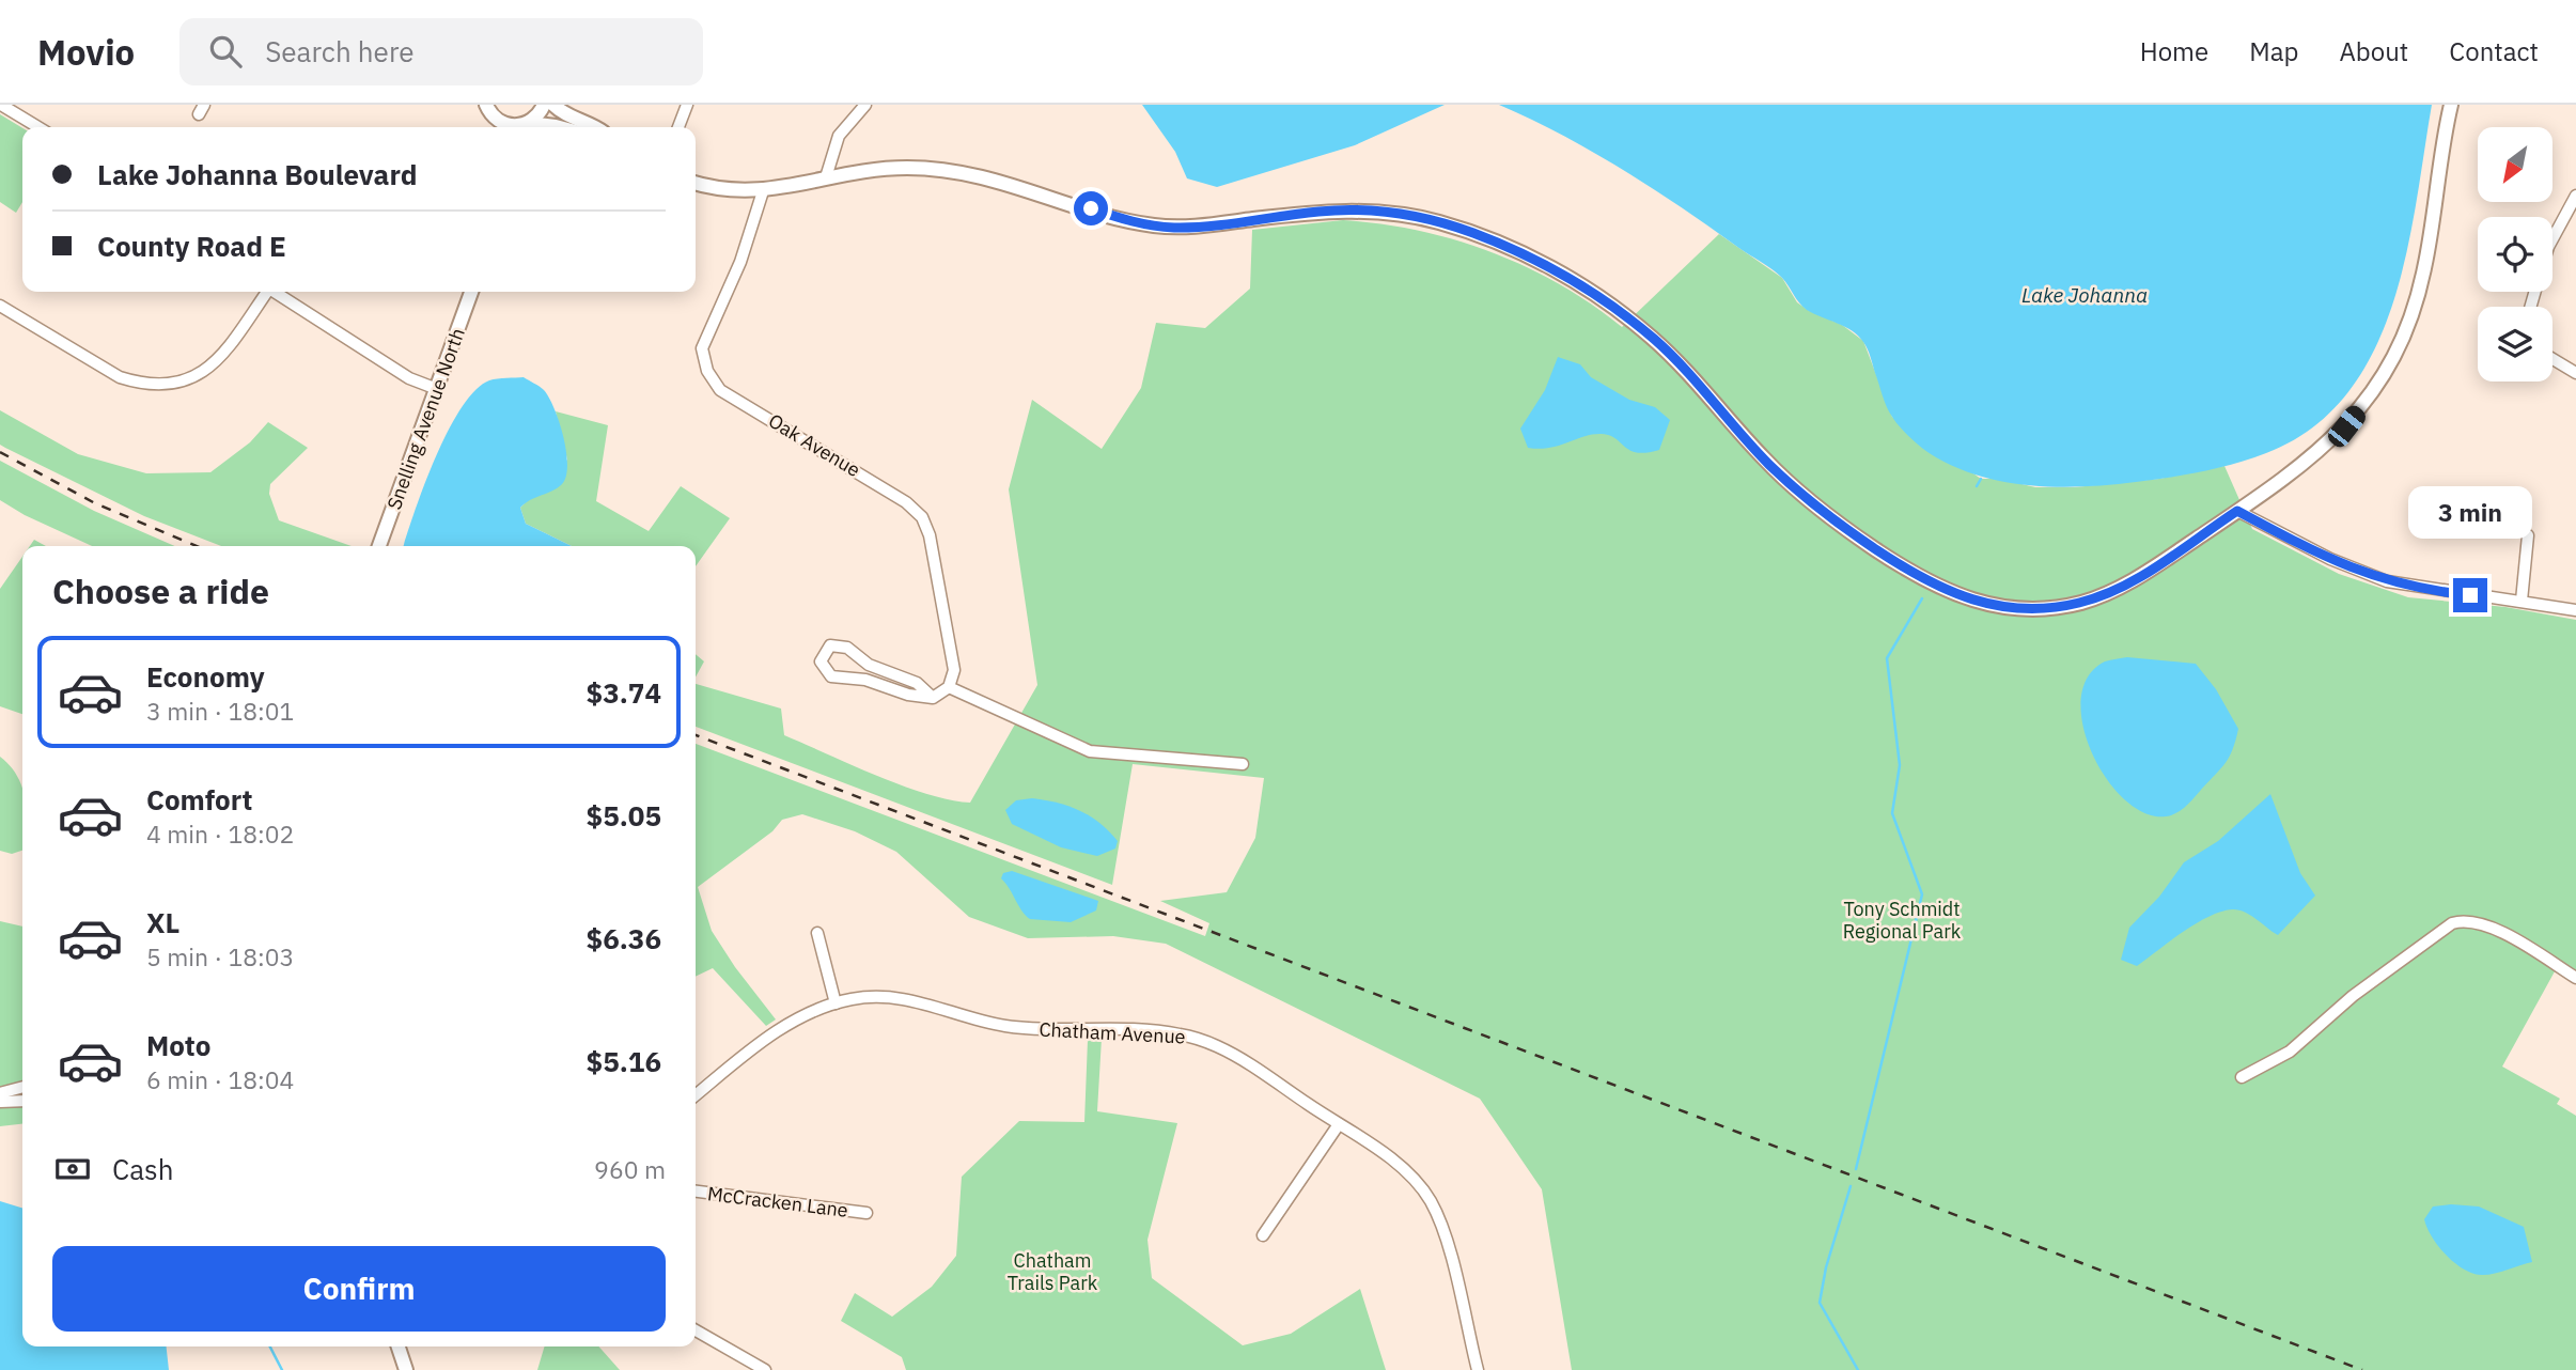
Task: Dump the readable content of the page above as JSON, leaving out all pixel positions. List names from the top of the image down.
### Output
{
  "streets": {
    "street": [
      "Snelling Avenue North",
      "Oak Avenue",
      "Chatham Avenue",
      "McCracken Lane"
    ]
  },
  "water": ["Lake Johanna"],
  "parks": ["Tony Schmidt Regional Park", "Chatham Trails Park"],
  "north": "bottom left",
  "page": {
    "header": "Movio",
    "search": "Search here",
    "nav": [
      "Home",
      "Map",
      "About",
      "Contact"
    ],
    "banner": ["Lake Johanna Boulevard", "County Road E"],
    "bubble": "3 min",
    "heading": "Choose a ride",
    "list": [
      {
        "name": "Economy",
        "note": "3 min · 18:01",
        "value": "$3.74"
      },
      {
        "name": "Comfort",
        "note": "4 min · 18:02",
        "value": "$5.05"
      },
      {
        "name": "XL",
        "note": "5 min · 18:03",
        "value": "$6.36"
      },
      {
        "name": "Moto",
        "note": "6 min · 18:04",
        "value": "$5.16"
      }
    ],
    "pay": ["Cash", "960 m"],
    "buttons": "Confirm"
  }
}
